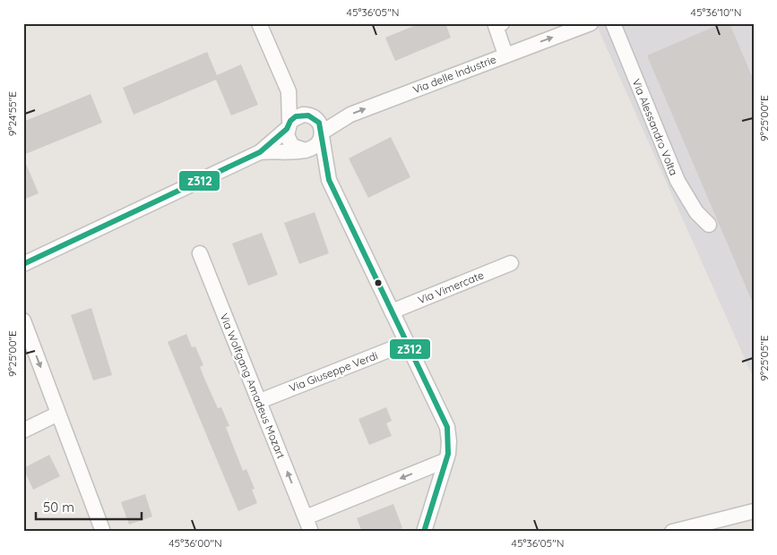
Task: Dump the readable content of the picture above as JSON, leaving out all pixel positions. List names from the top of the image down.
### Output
{
  "streets": {
    "street": [
      "Via delle Industrie",
      "Via Alessandro Volta",
      "Via Vimercate",
      "Via Giuseppe Verdi",
      "Via Wolfgang Amadeus Mozart"
    ]
  },
  "crossings": [
    ["Via Giuseppe Verdi", "Via Wolfgang Amadeus Mozart"]
  ],
  "one_way": ["Via delle Industrie"],
  "lines": ["transit line z312"],
  "scale_bar": "50 m",
  "coordinates": [
    "45°36'05\"N",
    "45°36'10\"N",
    "9°24'55\"E",
    "9°25'00\"E",
    "9°25'05\"E",
    "45°36'00\"N"
  ]
}
